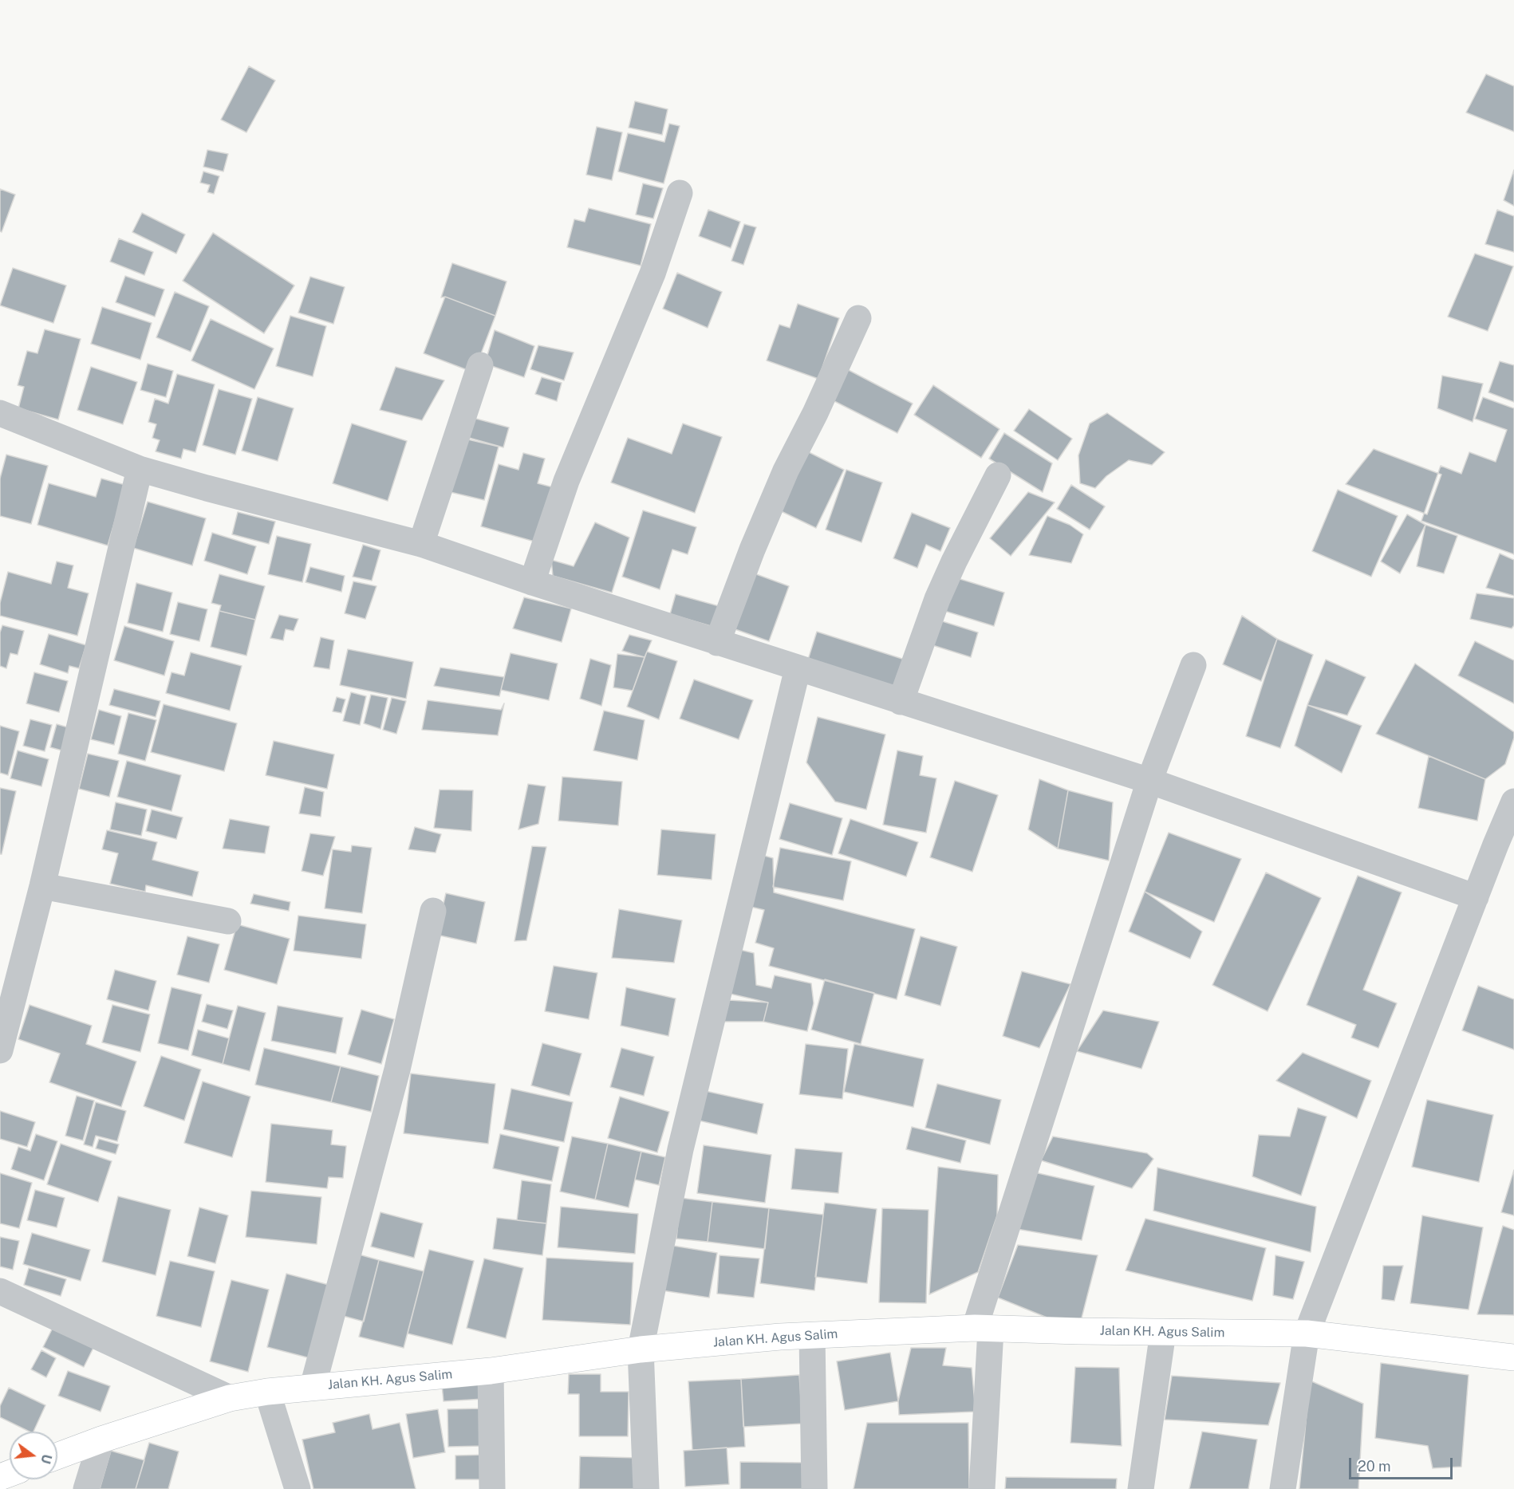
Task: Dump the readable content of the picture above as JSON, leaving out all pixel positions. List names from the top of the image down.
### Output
{
  "streets": {
    "main road": ["Jalan KH. Agus Salim"]
  },
  "scale_bar": "20 m",
  "north": "right"
}
